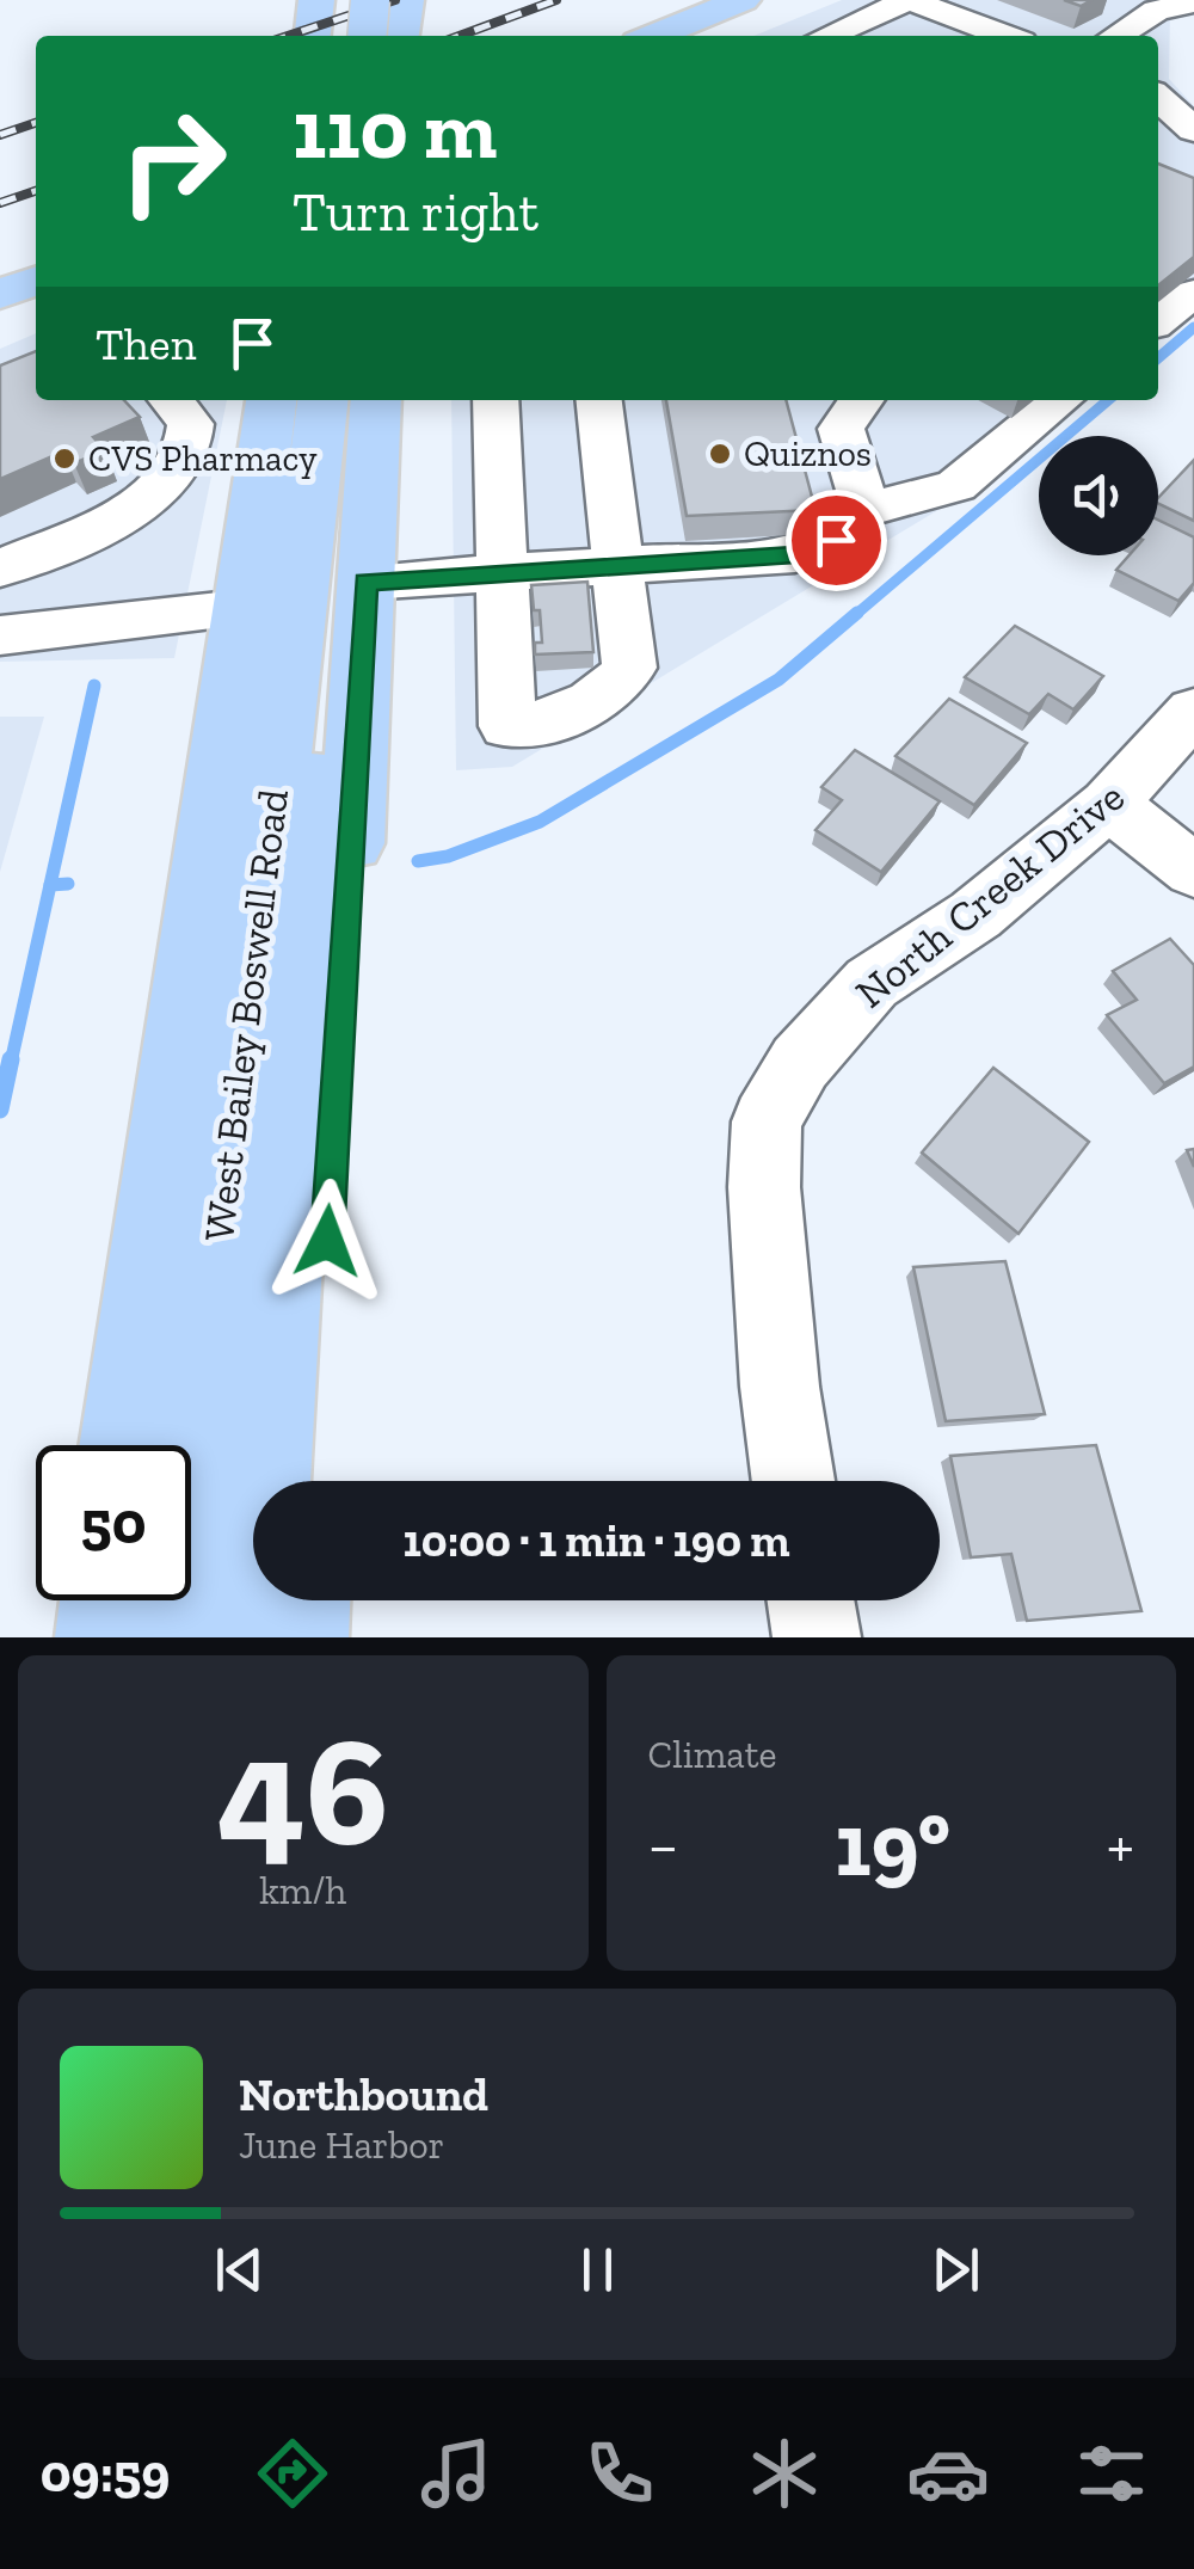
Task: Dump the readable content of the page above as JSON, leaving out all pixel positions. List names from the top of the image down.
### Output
{
  "streets": {
    "main road": ["West Bailey Boswell Road"],
    "street": ["North Creek Drive"]
  },
  "places": ["Quiznos", "CVS Pharmacy"],
  "page": {
    "turn": ["110 m", "Turn right"],
    "then": "Then",
    "limit": "50",
    "trip": "10:00 · 1 min · 190 m",
    "tile": [
      ["46", "km/h"],
      "Climate"
    ],
    "heat": ["−", "19°", "+"],
    "song": ["Northbound", "June Harbor"],
    "tabs": "09:59"
  }
}
